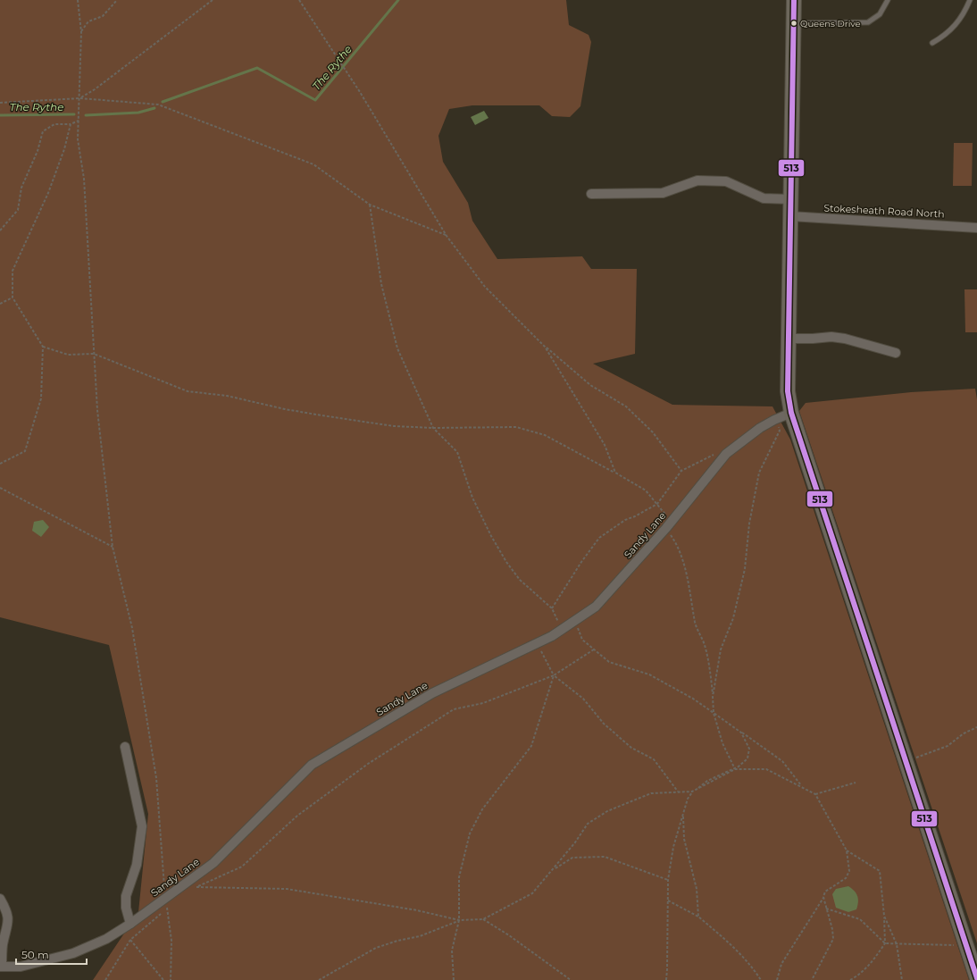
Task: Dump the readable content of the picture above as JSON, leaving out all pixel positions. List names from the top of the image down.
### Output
{
  "streets": {
    "street": ["Stokesheath Road North", "Sandy Lane"]
  },
  "water": ["The Rythe"],
  "places": ["Queens Drive"],
  "lines": ["transit line 513"],
  "scale_bar": "50 m"
}
